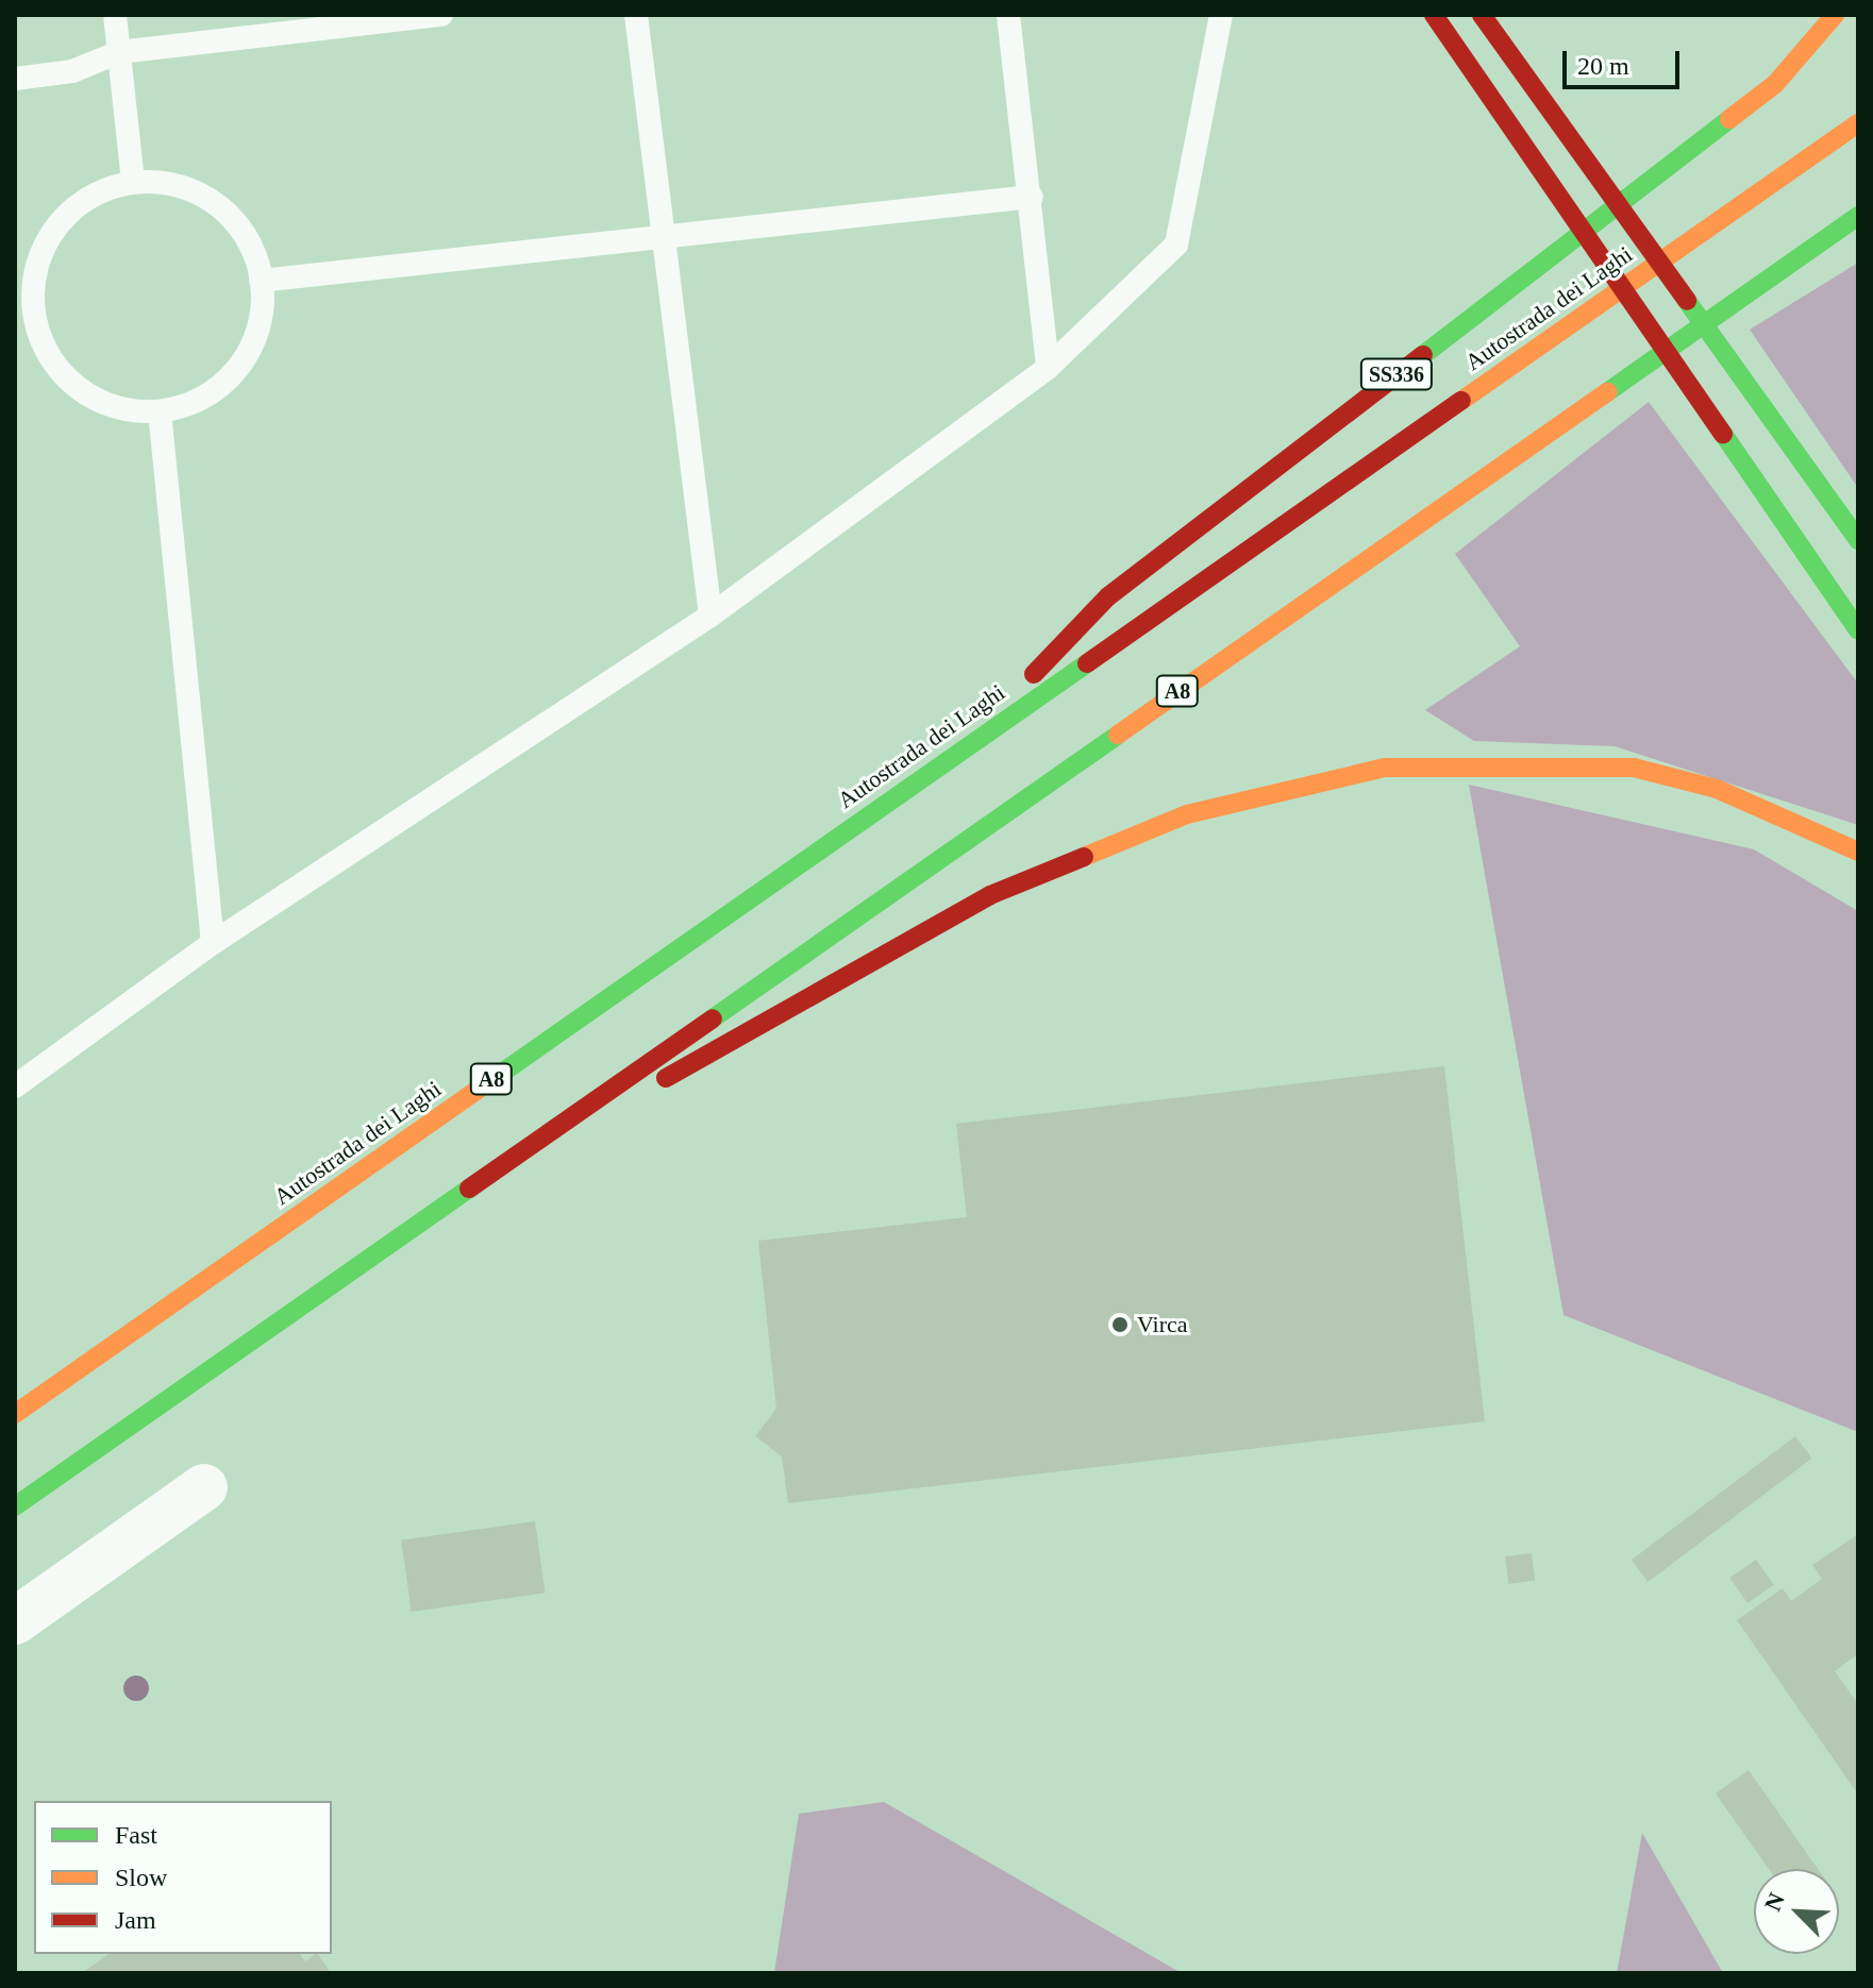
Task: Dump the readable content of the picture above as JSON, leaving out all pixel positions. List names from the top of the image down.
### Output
{
  "streets": {
    "highway": ["Autostrada dei Laghi", "SS336", "A8"]
  },
  "crossings": [
    ["Autostrada dei Laghi", "SS336"]
  ],
  "places": ["Virca"],
  "legend": ["Fast", "Slow", "Jam"],
  "scale_bar": "20 m",
  "north": "top left"
}
